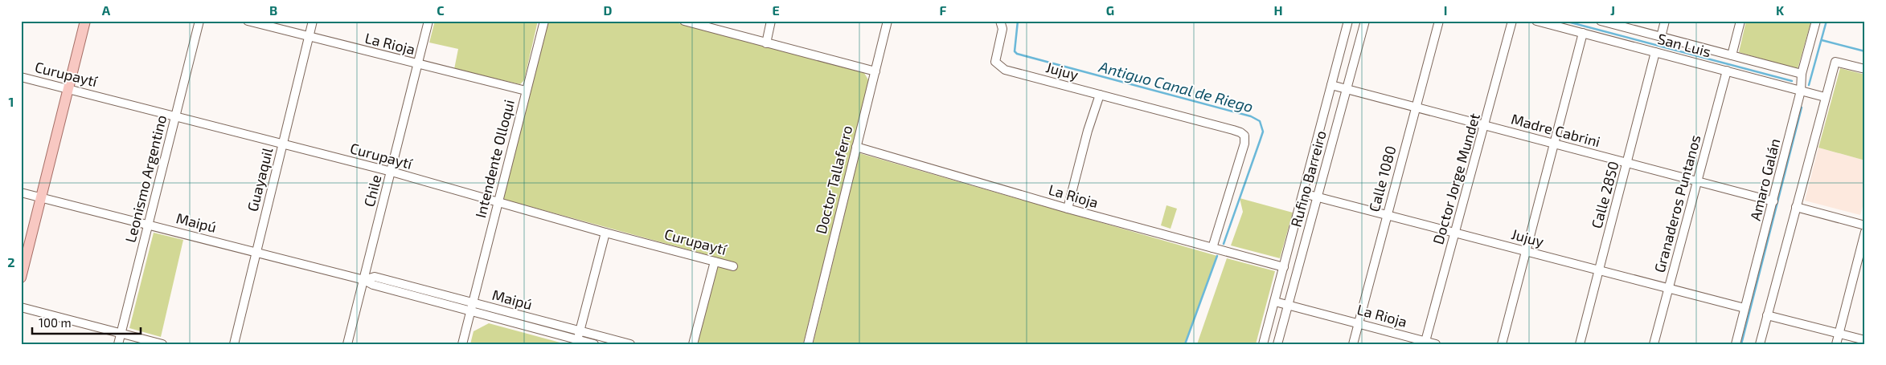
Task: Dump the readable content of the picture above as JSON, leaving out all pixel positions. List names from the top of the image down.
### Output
{
  "streets": {
    "street": [
      "La Rioja",
      "San Luis",
      "Jujuy",
      "Curupaytí",
      "Madre Cabrini",
      "Intendente Olloqui",
      "Leonismo Argentino",
      "Rufino Barreiro",
      "Calle 1080",
      "Doctor Jorge Mundet",
      "Guayaquil",
      "Doctor Tallaferro",
      "Amaro Galán",
      "Chile",
      "Calle 2850",
      "Granaderos Puntanos",
      "Maipú"
    ]
  },
  "crossings": [
    ["La Rioja", "Jujuy"],
    ["La Rioja", "Intendente Olloqui"],
    ["La Rioja", "Rufino Barreiro"],
    ["La Rioja", "Calle 1080"],
    ["La Rioja", "Doctor Jorge Mundet"],
    ["La Rioja", "Guayaquil"],
    ["La Rioja", "Doctor Tallaferro"],
    ["La Rioja", "Chile"],
    ["San Luis", "Amaro Galán"],
    ["San Luis", "Calle 2850"],
    ["San Luis", "Granaderos Puntanos"],
    ["Jujuy", "Rufino Barreiro"],
    ["Jujuy", "Calle 1080"],
    ["Jujuy", "Doctor Jorge Mundet"],
    ["Jujuy", "Amaro Galán"],
    ["Jujuy", "Calle 2850"],
    ["Jujuy", "Granaderos Puntanos"],
    ["Curupaytí", "Intendente Olloqui"],
    ["Curupaytí", "Leonismo Argentino"],
    ["Curupaytí", "Guayaquil"],
    ["Curupaytí", "Chile"],
    ["Madre Cabrini", "Rufino Barreiro"],
    ["Madre Cabrini", "Calle 1080"],
    ["Madre Cabrini", "Doctor Jorge Mundet"],
    ["Madre Cabrini", "Amaro Galán"],
    ["Madre Cabrini", "Calle 2850"],
    ["Madre Cabrini", "Granaderos Puntanos"],
    ["Intendente Olloqui", "Maipú"],
    ["Leonismo Argentino", "Maipú"],
    ["Guayaquil", "Maipú"],
    ["Chile", "Maipú"]
  ],
  "water": ["Antiguo Canal de Riego"],
  "scale_bar": "100 m",
  "grid": {
    "columns": [
      "A",
      "B",
      "C",
      "D",
      "E",
      "F",
      "G",
      "H",
      "I",
      "J",
      "K"
    ],
    "rows": ["1", "2"]
  }
}
